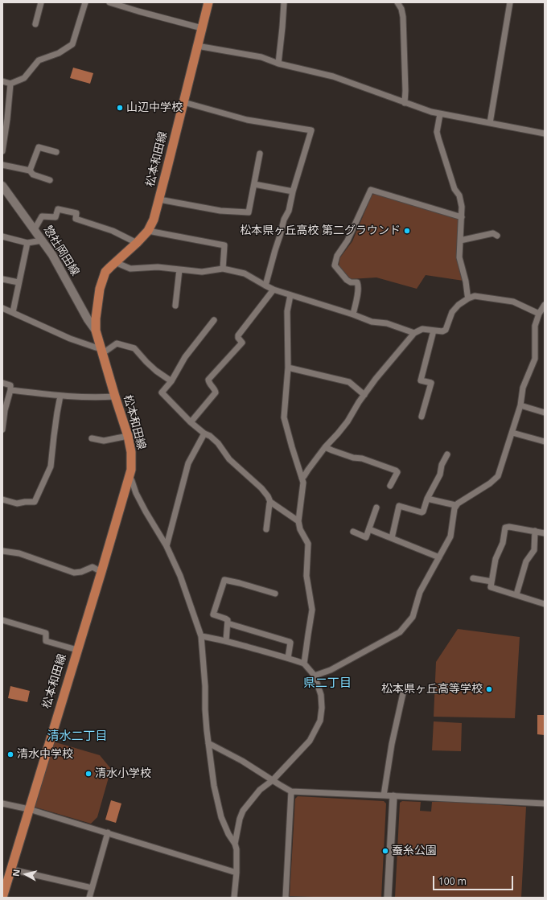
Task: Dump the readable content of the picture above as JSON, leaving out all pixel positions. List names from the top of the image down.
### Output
{
  "streets": {
    "main road": ["松本和田線", "惣社岡田線"]
  },
  "crossings": [
    ["松本和田線", "惣社岡田線"]
  ],
  "districts": ["県二丁目", "清水二丁目"],
  "places": [
    "山辺中学校",
    "松本県ヶ丘高校 第二グラウンド",
    "松本県ヶ丘高等学校",
    "清水中学校",
    "清水小学校",
    "蚕糸公園"
  ],
  "scale_bar": "100 m",
  "north": "left"
}
